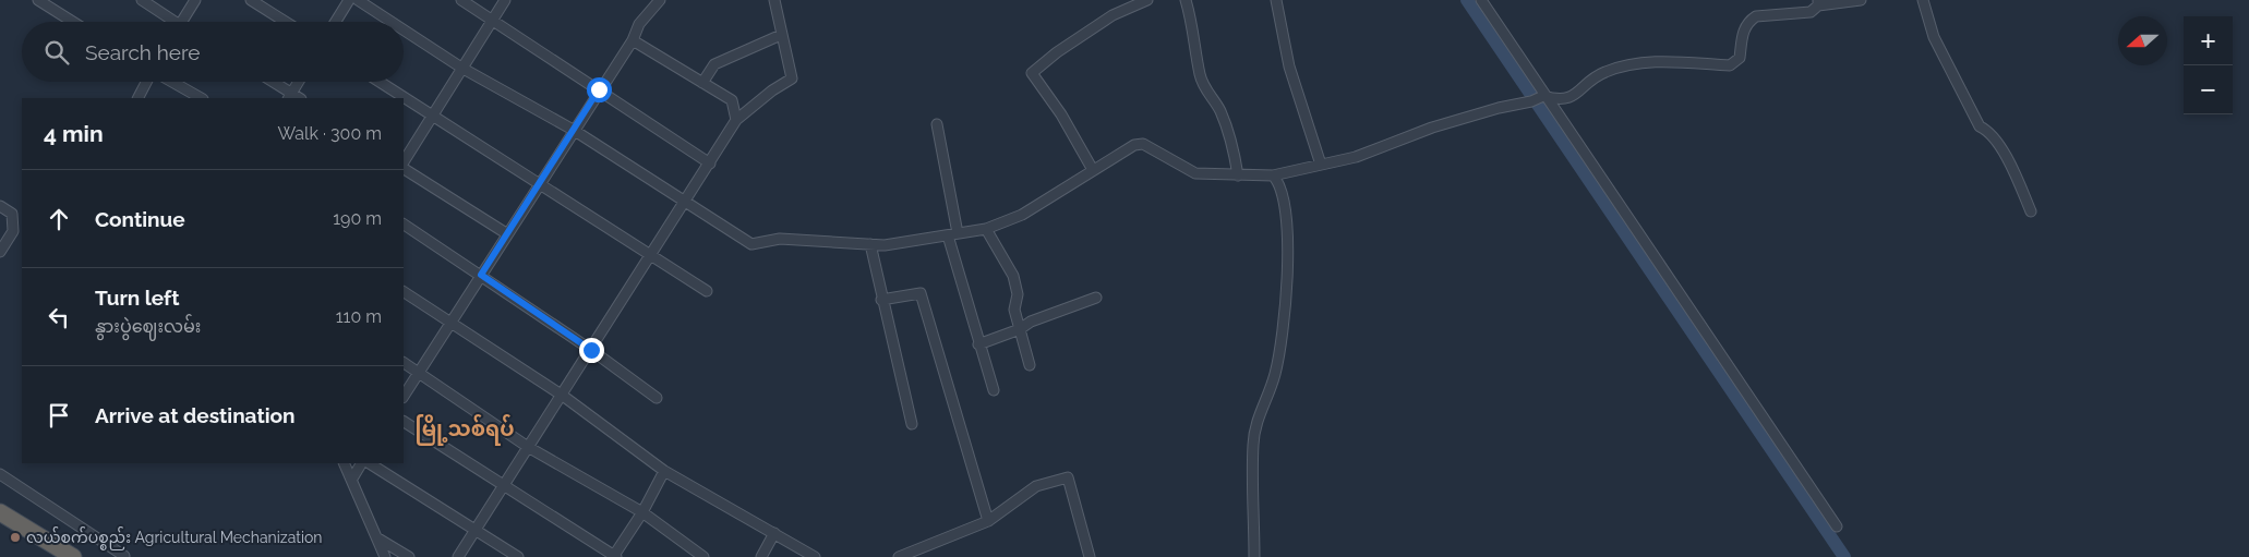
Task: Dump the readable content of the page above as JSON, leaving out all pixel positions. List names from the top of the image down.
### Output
{
  "districts": ["မြို့သစ်ရပ်"],
  "places": ["လယ်စက်ပစ္စည်း Agricultural Mechanization"],
  "north": "left",
  "page": {
    "map_buttons": ["+", "−"],
    "search": "Search here",
    "heading": ["4 min", "Walk · 300 m"],
    "list": [
      ["Continue", "190 m"],
      ["Turn left", "နွားပွဲဈေးလမ်း", "110 m"],
      "Arrive at destination"
    ]
  }
}
